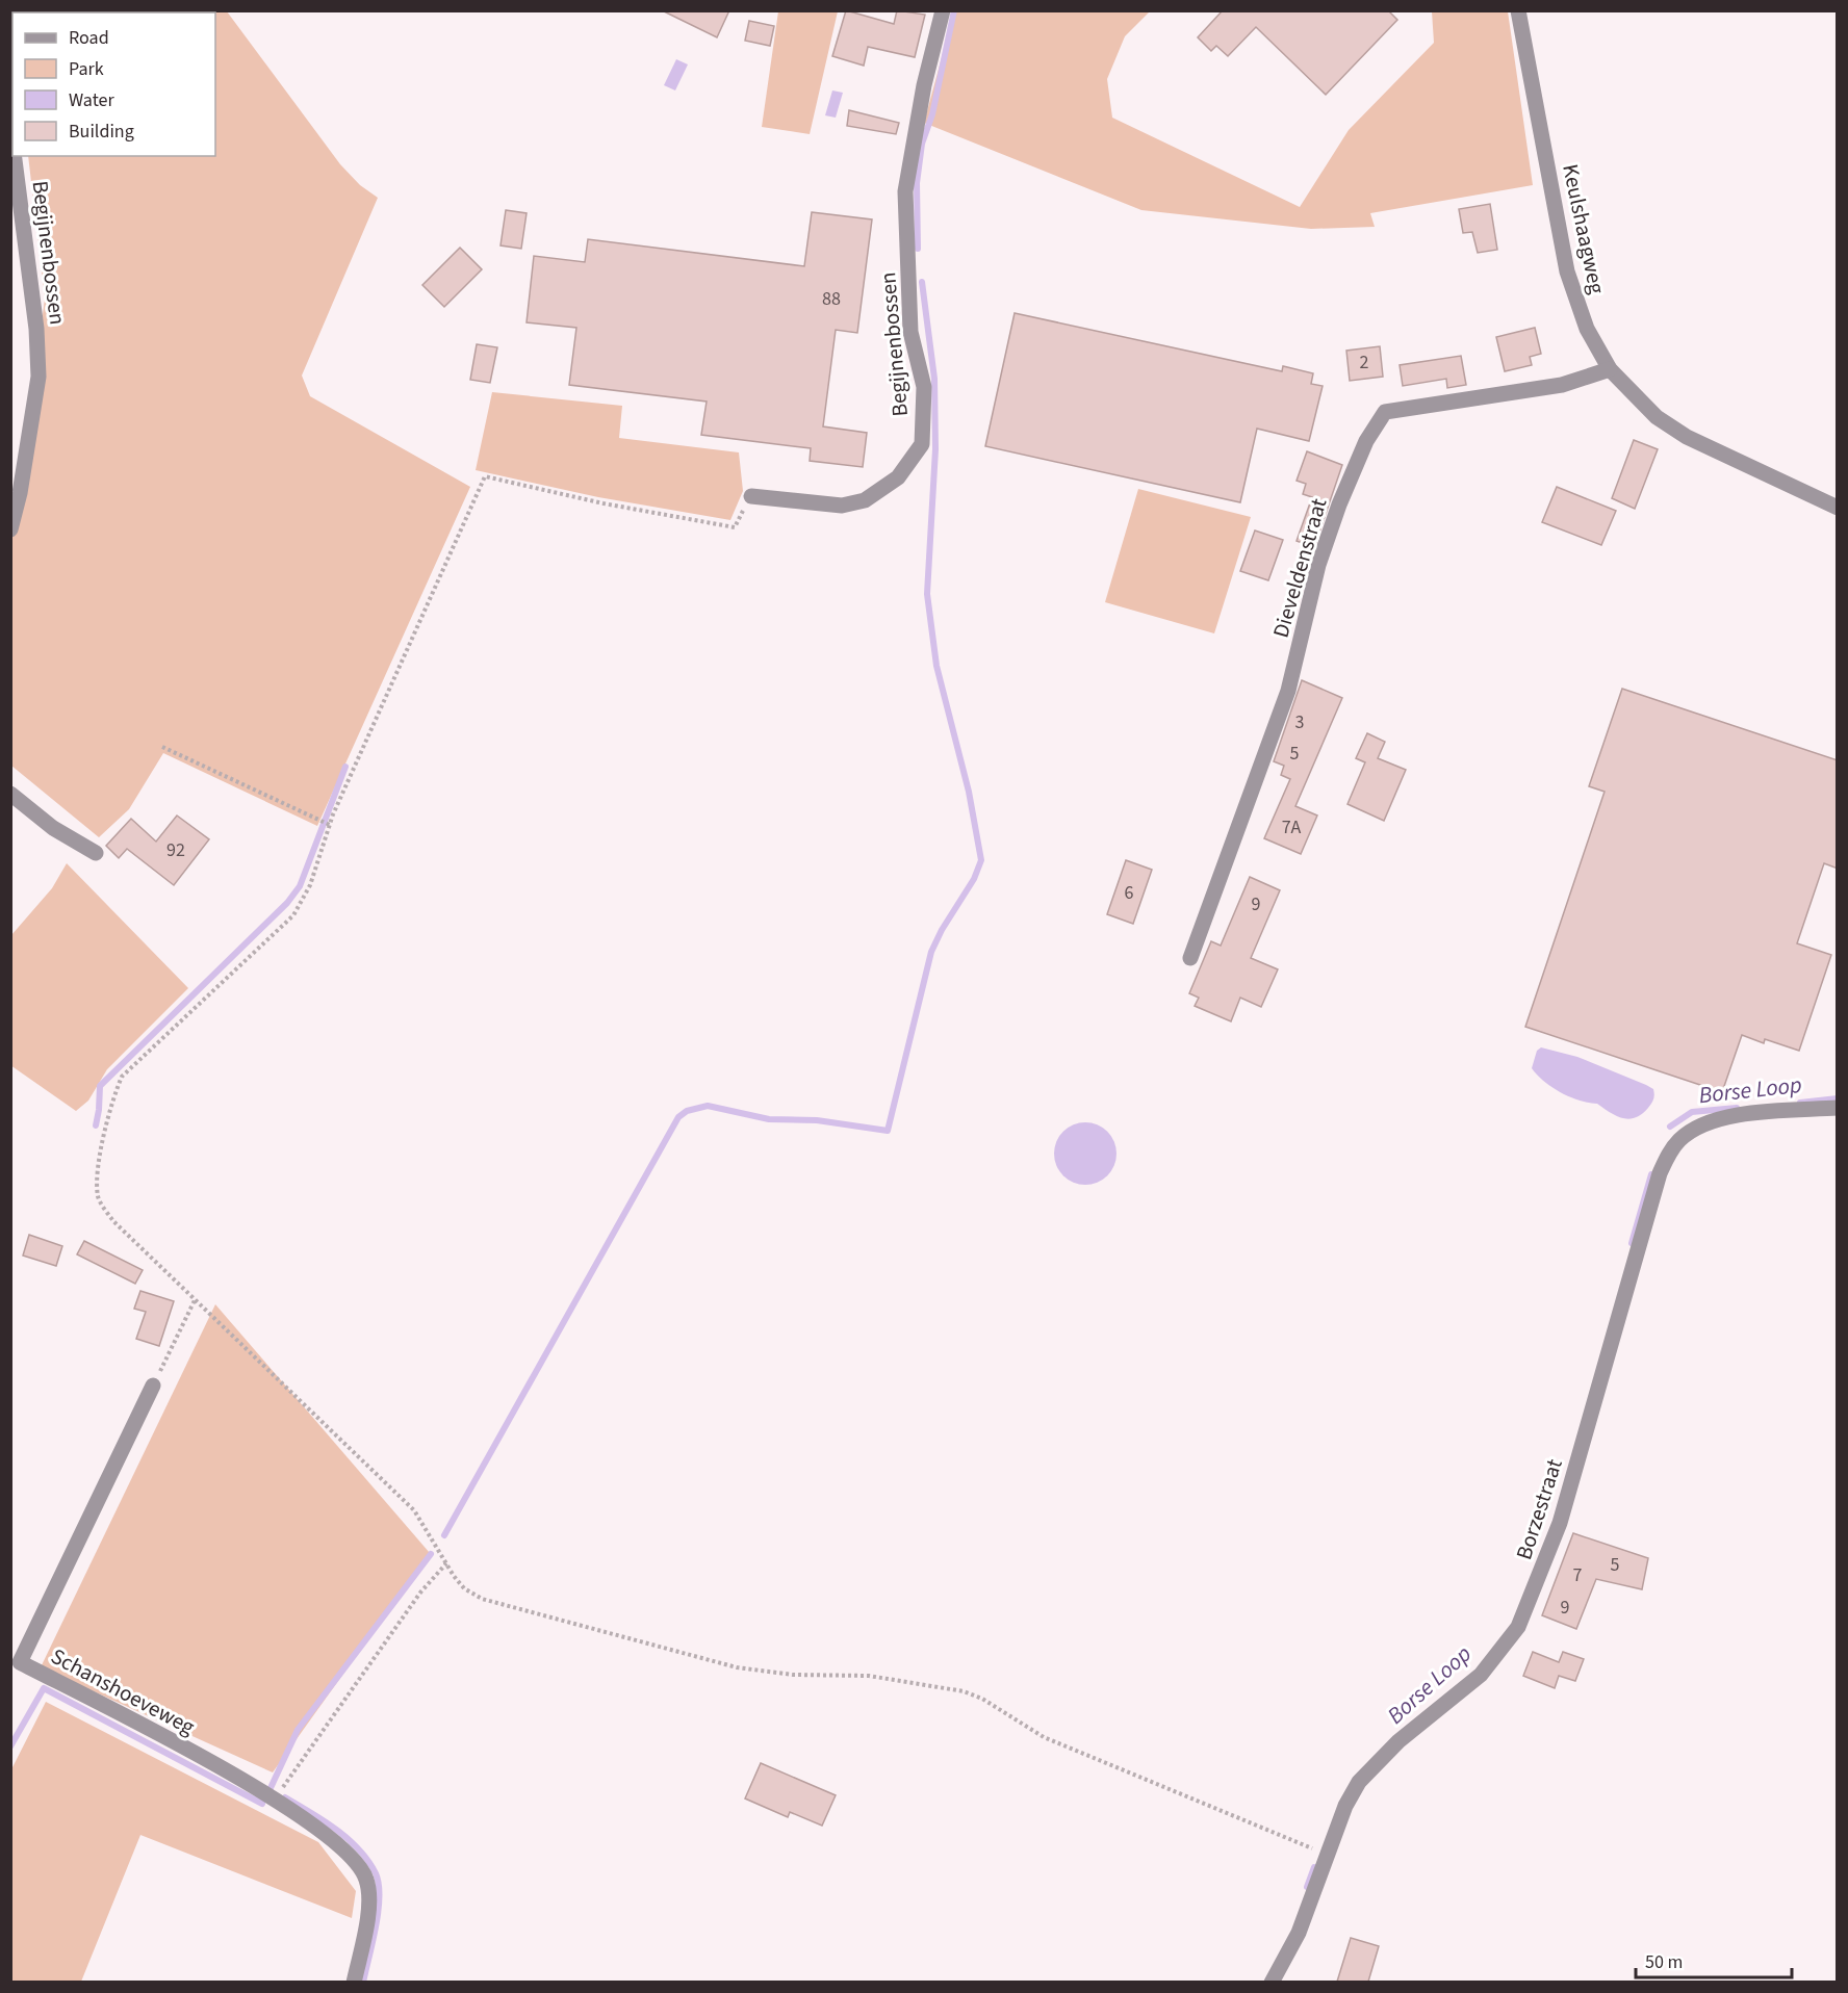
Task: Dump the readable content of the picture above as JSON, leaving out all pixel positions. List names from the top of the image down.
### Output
{
  "streets": {
    "street": [
      "Keulshaagweg",
      "Begijnenbossen",
      "Dieveldenstraat",
      "Borzestraat",
      "Schanshoeveweg"
    ]
  },
  "crossings": [
    ["Keulshaagweg", "Dieveldenstraat"]
  ],
  "water": ["Borse Loop"],
  "house_numbers": [
    "88",
    "2",
    "3",
    "5",
    "7A",
    "92",
    "6",
    "9",
    "5",
    "7",
    "9"
  ],
  "legend": [
    "Road",
    "Park",
    "Water",
    "Building"
  ],
  "scale_bar": "50 m"
}
